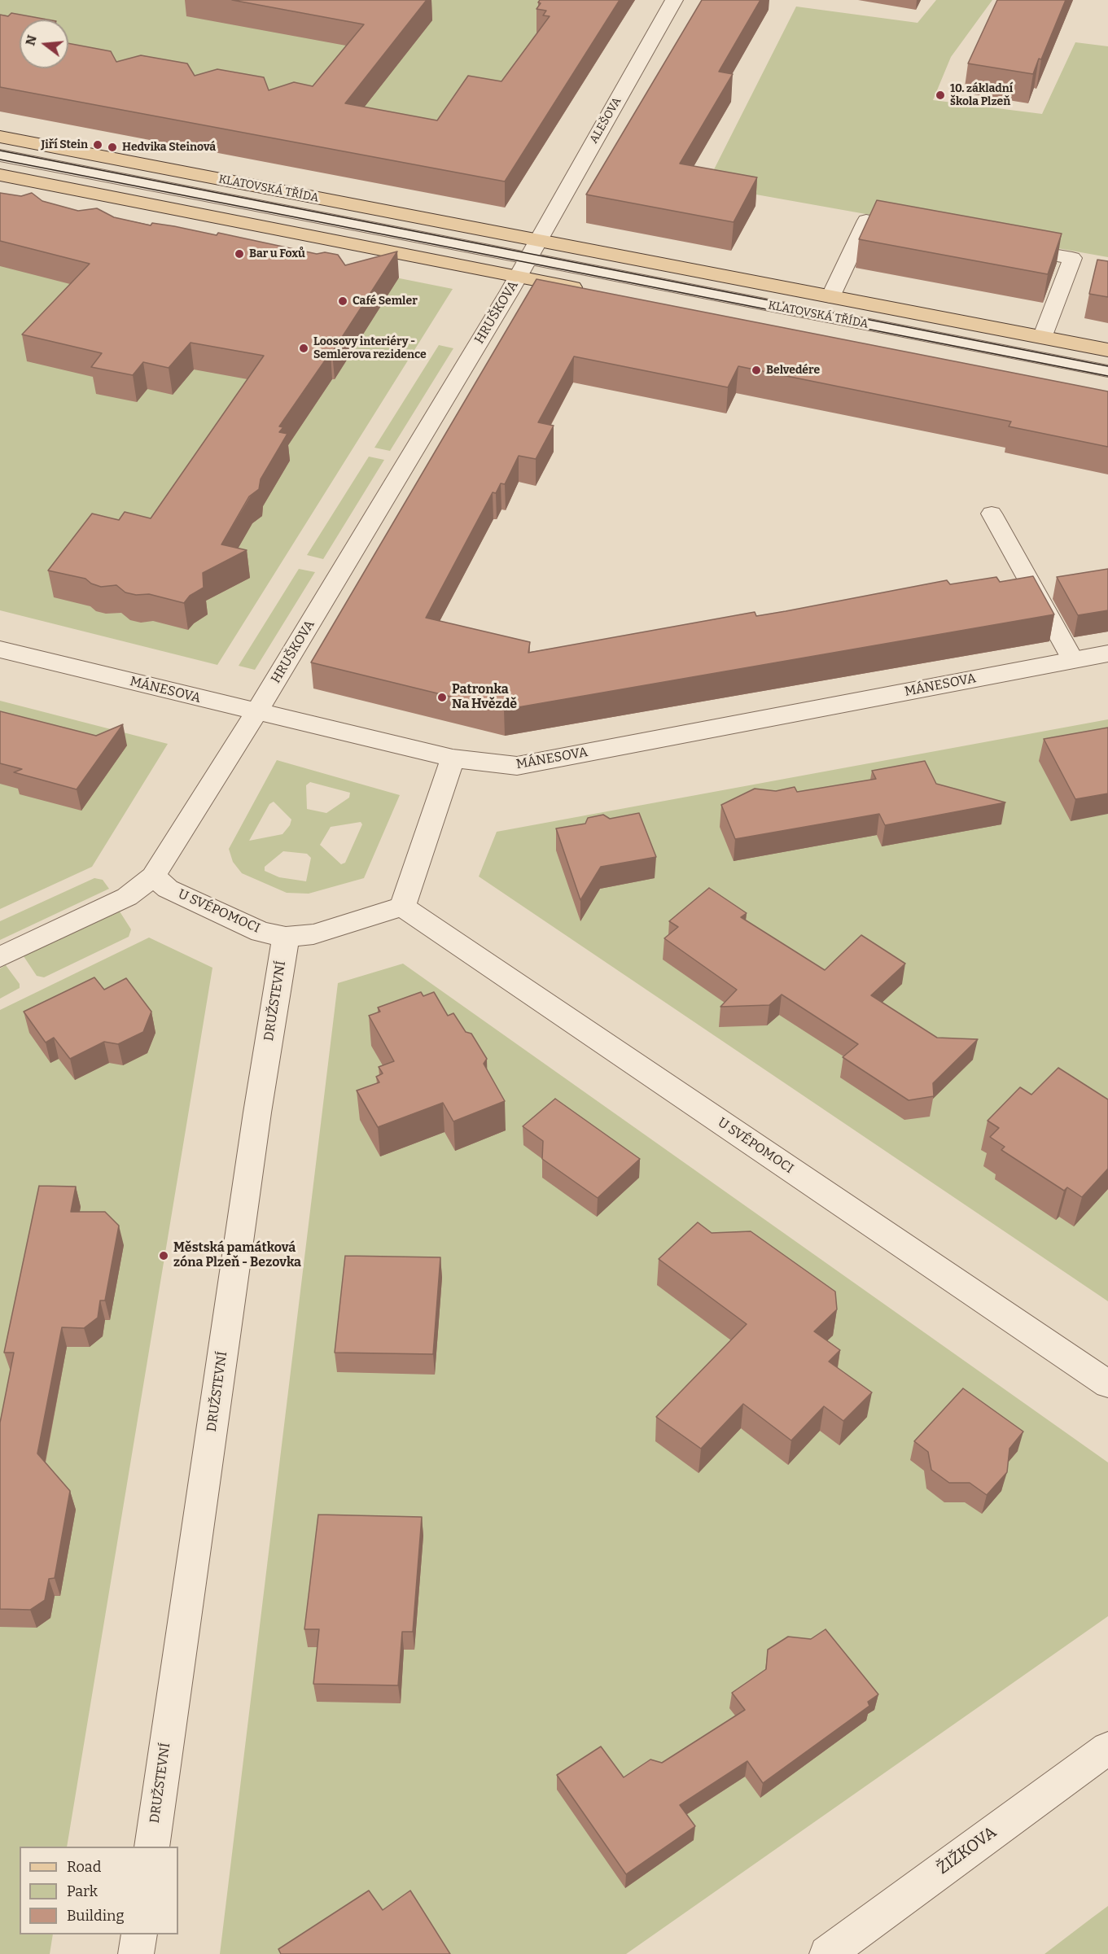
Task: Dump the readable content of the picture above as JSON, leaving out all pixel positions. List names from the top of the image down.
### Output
{
  "streets": {
    "main road": ["KLATOVSKÁ TŘÍDA"],
    "street": [
      "ALEŠOVA",
      "HRUŠKOVA",
      "MÁNESOVA",
      "U SVÉPOMOCI",
      "DRUŽSTEVNÍ",
      "ŽIŽKOVA"
    ]
  },
  "crossings": [
    ["ALEŠOVA", "KLATOVSKÁ TŘÍDA"],
    ["KLATOVSKÁ TŘÍDA", "HRUŠKOVA"],
    ["HRUŠKOVA", "MÁNESOVA"],
    ["HRUŠKOVA", "U SVÉPOMOCI"],
    ["U SVÉPOMOCI", "DRUŽSTEVNÍ"]
  ],
  "places": [
    "10. základní škola Plzeň",
    "Jiří Stein",
    "Hedvika Steinová",
    "Bar u Foxů",
    "Café Semler",
    "Loosovy interiéry - Semlerova rezidence",
    "Belvedére",
    "Patronka Na Hvězdě",
    "Městská památková zóna Plzeň - Bezovka"
  ],
  "legend": ["Road", "Park", "Building"],
  "north": "left"
}
